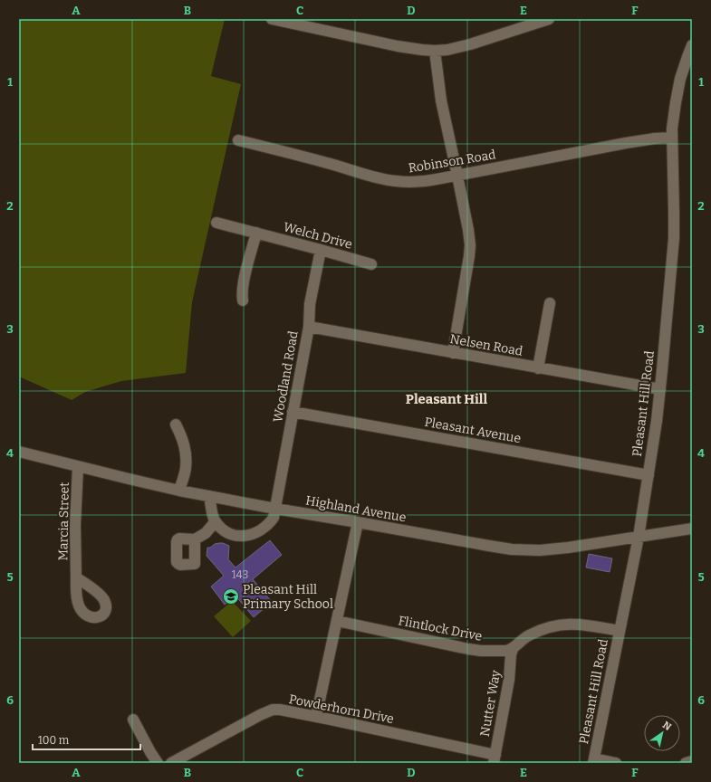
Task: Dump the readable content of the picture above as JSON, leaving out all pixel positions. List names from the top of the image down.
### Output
{
  "streets": {
    "street": [
      "Robinson Road",
      "Welch Drive",
      "Nelsen Road",
      "Woodland Road",
      "Pleasant Hill Road",
      "Pleasant Avenue",
      "Highland Avenue",
      "Marcia Street",
      "Flintlock Drive",
      "Nutter Way",
      "Powderhorn Drive"
    ]
  },
  "crossings": [
    ["Robinson Road", "Pleasant Hill Road"],
    ["Welch Drive", "Woodland Road"],
    ["Nelsen Road", "Woodland Road"],
    ["Nelsen Road", "Pleasant Hill Road"],
    ["Woodland Road", "Pleasant Avenue"],
    ["Woodland Road", "Highland Avenue"],
    ["Pleasant Hill Road", "Pleasant Avenue"],
    ["Pleasant Hill Road", "Highland Avenue"],
    ["Highland Avenue", "Marcia Street"],
    ["Flintlock Drive", "Nutter Way"],
    ["Nutter Way", "Powderhorn Drive"]
  ],
  "districts": ["Pleasant Hill"],
  "places": {
    "school or university": ["Pleasant Hill Primary School"]
  },
  "house_numbers": ["143"],
  "scale_bar": "100 m",
  "north": "top right",
  "grid": {
    "columns": [
      "A",
      "B",
      "C",
      "D",
      "E",
      "F"
    ],
    "rows": [
      "1",
      "2",
      "3",
      "4",
      "5",
      "6"
    ]
  }
}
